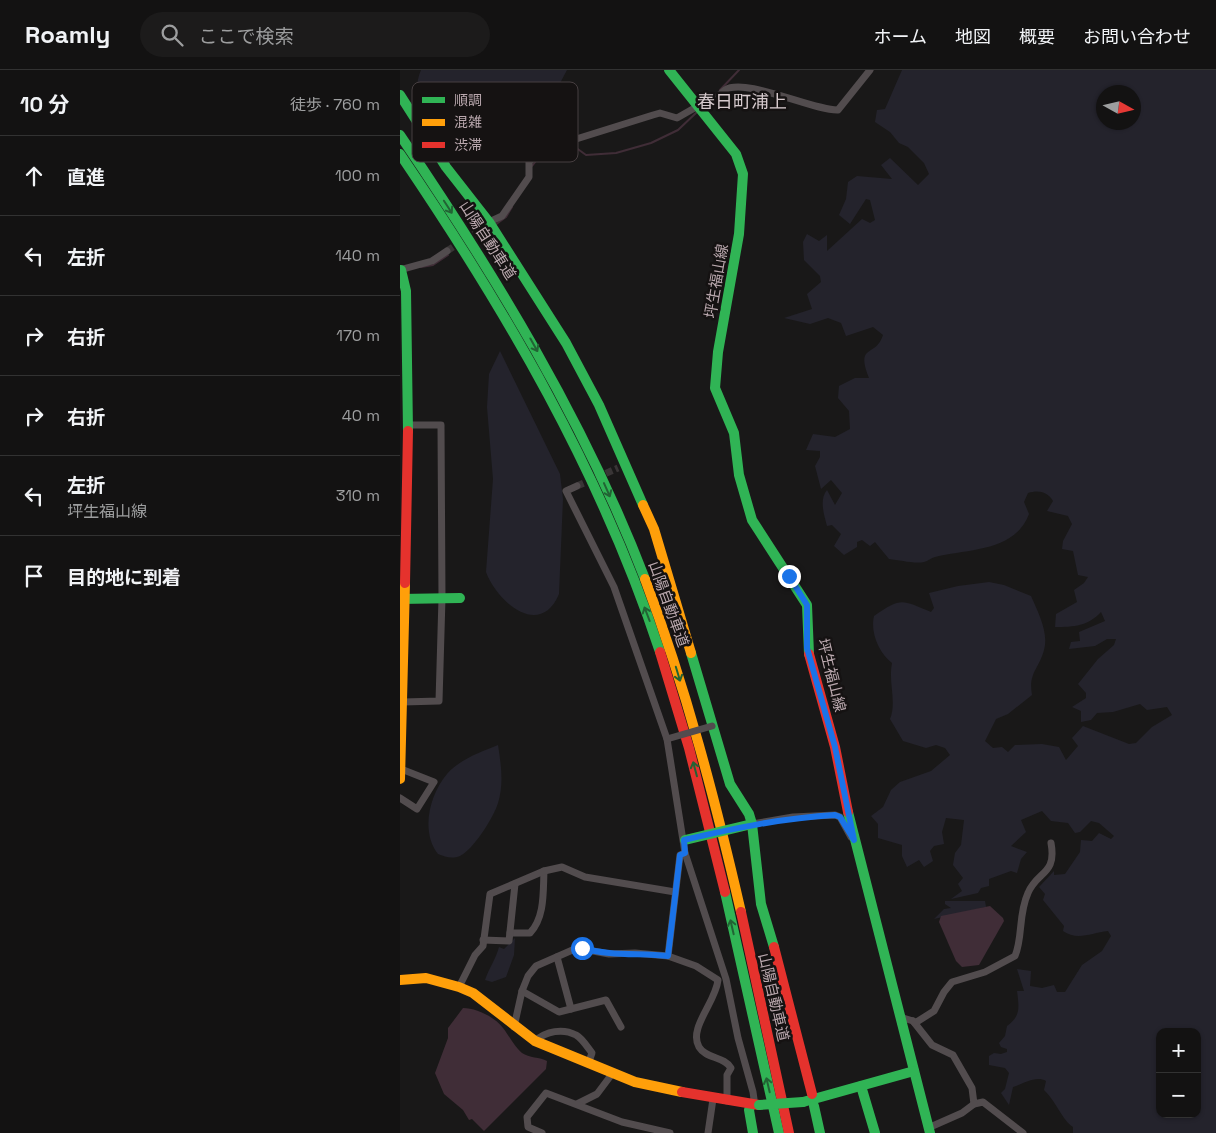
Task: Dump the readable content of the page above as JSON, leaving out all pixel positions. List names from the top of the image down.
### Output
{
  "streets": {
    "main road": ["山陽自動車道", "坪生福山線"]
  },
  "districts": ["春日町浦上"],
  "legend": ["順調", "混雑", "渋滞"],
  "north": "right",
  "page": {
    "header": "Roamly",
    "search": "ここで検索",
    "nav": [
      "ホーム",
      "地図",
      "概要",
      "お問い合わせ"
    ],
    "heading": ["10 分", "徒歩 · 760 m"],
    "list": [
      ["直進", "100 m"],
      ["左折", "140 m"],
      ["右折", "170 m"],
      ["右折", "40 m"],
      ["左折", "坪生福山線", "310 m"],
      "目的地に到着"
    ],
    "map_buttons": ["+", "−"]
  }
}
